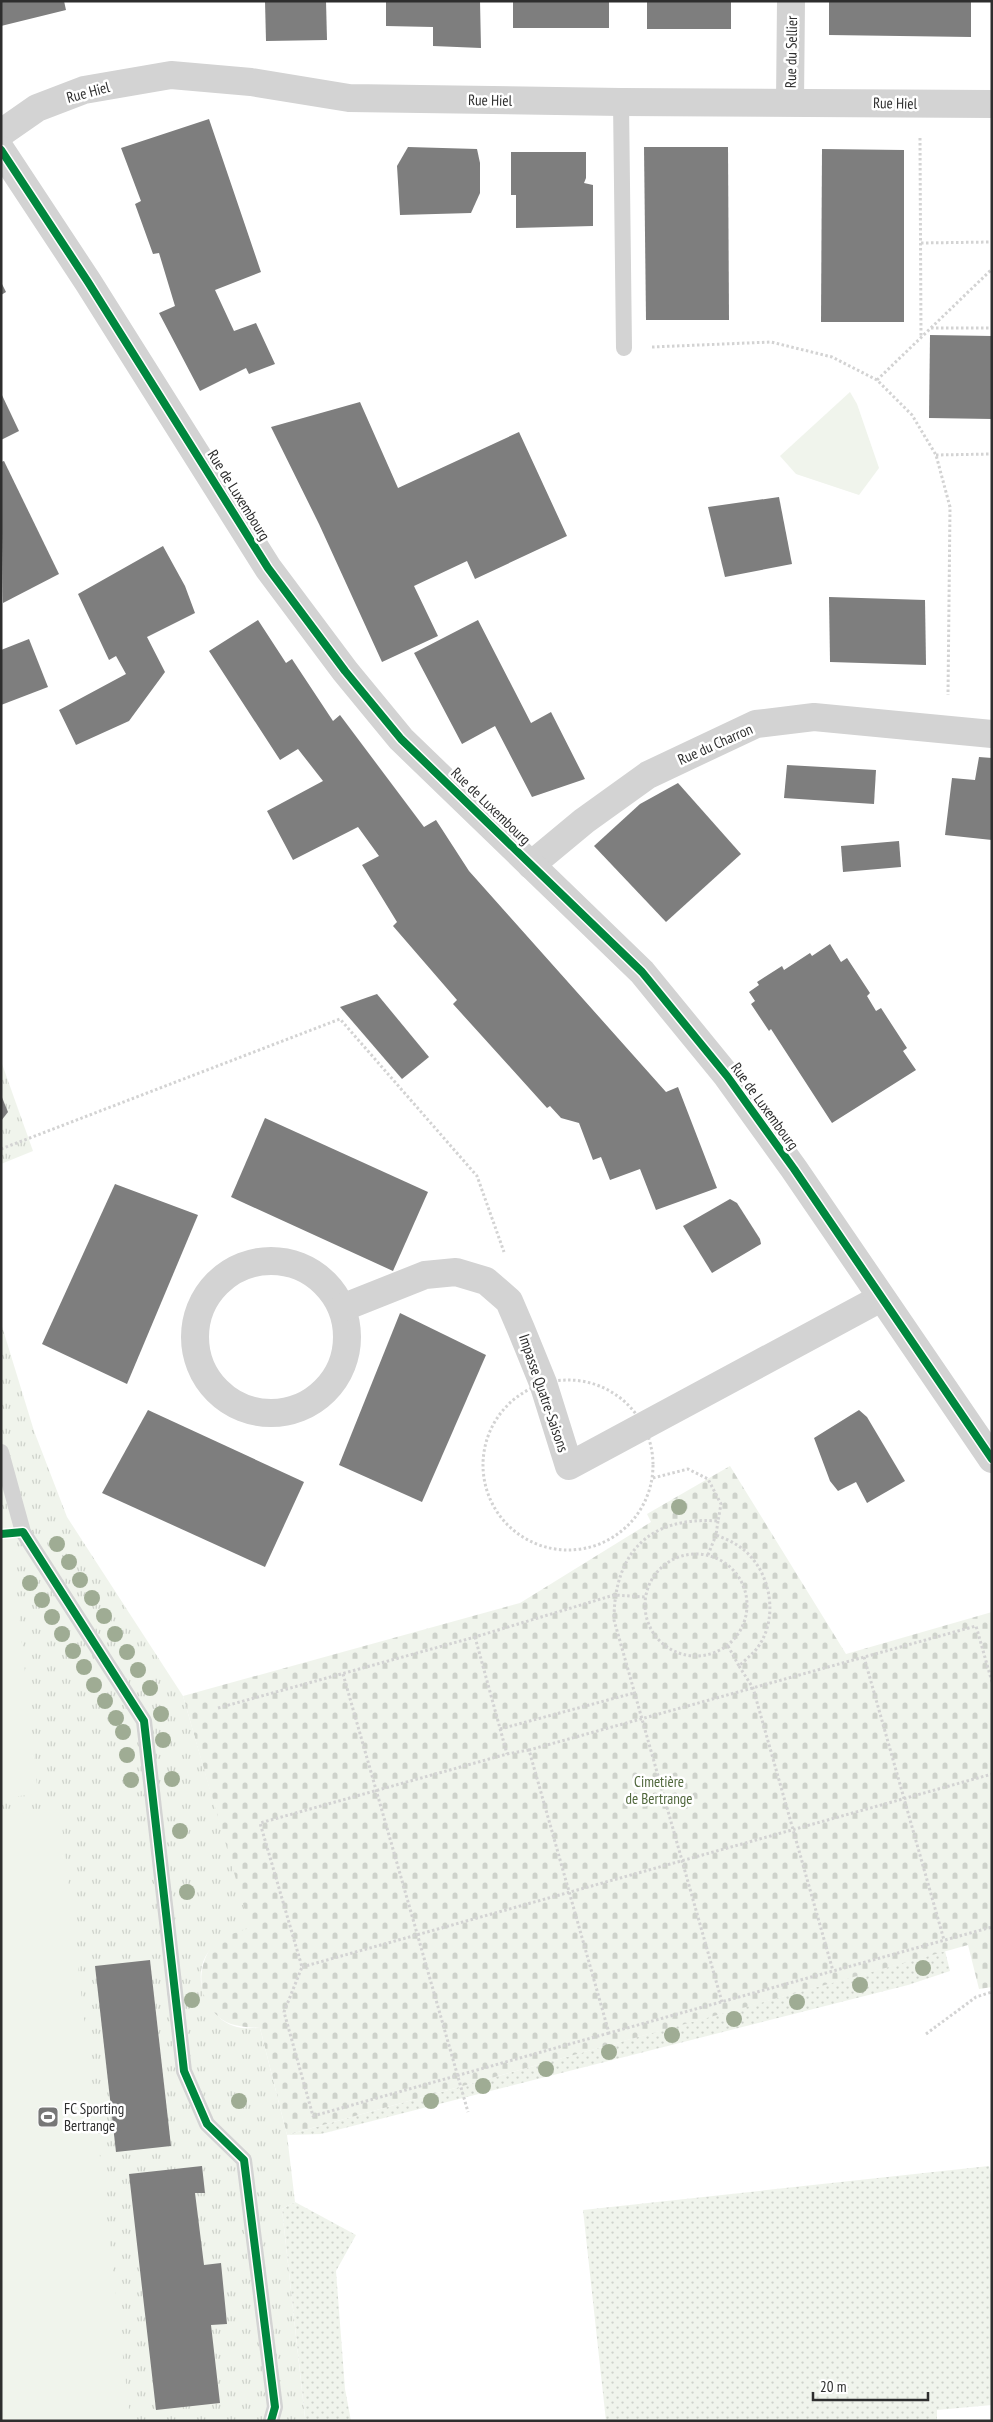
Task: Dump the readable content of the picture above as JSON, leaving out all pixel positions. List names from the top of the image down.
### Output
{
  "streets": {
    "street": [
      "Rue du Sellier",
      "Rue Hiel",
      "Rue de Luxembourg",
      "Rue du Charron",
      "Impasse Quatre-Saisons"
    ]
  },
  "crossings": [
    ["Rue du Sellier", "Rue Hiel"],
    ["Rue de Luxembourg", "Rue du Charron"],
    ["Rue de Luxembourg", "Impasse Quatre-Saisons"]
  ],
  "parks": ["Cimetière de Bertrange"],
  "places": {
    "sports": ["FC Sporting Bertrange"]
  },
  "scale_bar": "20 m"
}
